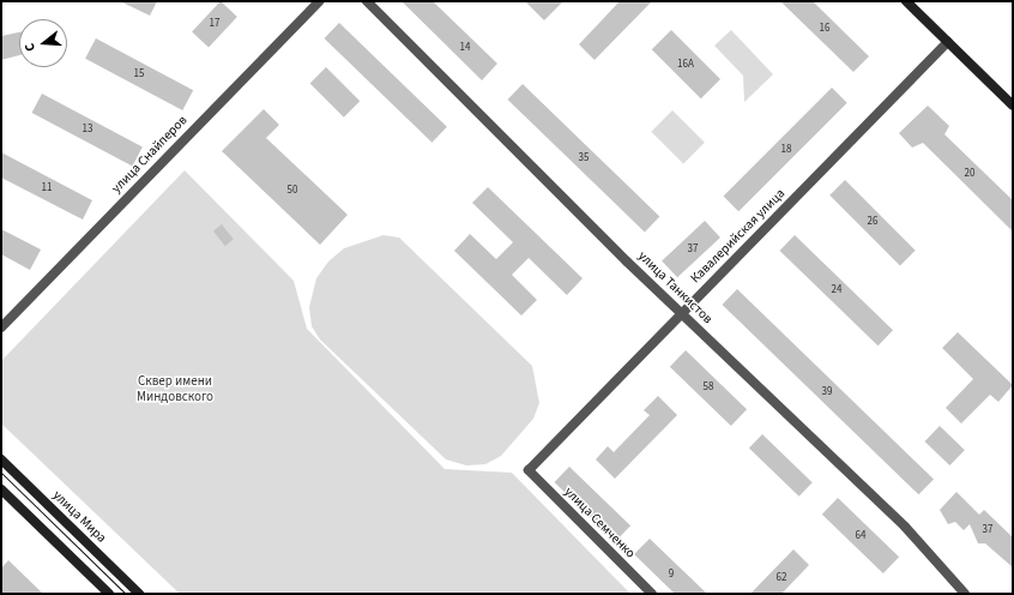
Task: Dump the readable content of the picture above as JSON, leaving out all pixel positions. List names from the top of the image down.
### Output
{
  "streets": {
    "main road": ["улица Мира"],
    "street": [
      "улица Снайперов",
      "Кавалерийская улица",
      "улица Танкистов",
      "улица Семченко"
    ]
  },
  "crossings": [
    ["Кавалерийская улица", "улица Танкистов"],
    ["Кавалерийская улица", "улица Семченко"]
  ],
  "parks": ["Сквер имени Миндовского"],
  "house_numbers": [
    "17",
    "16",
    "14",
    "16А",
    "15",
    "13",
    "18",
    "35",
    "20",
    "11",
    "50",
    "26",
    "37",
    "24",
    "58",
    "39",
    "37",
    "64",
    "9",
    "62"
  ],
  "north": "left"
}
